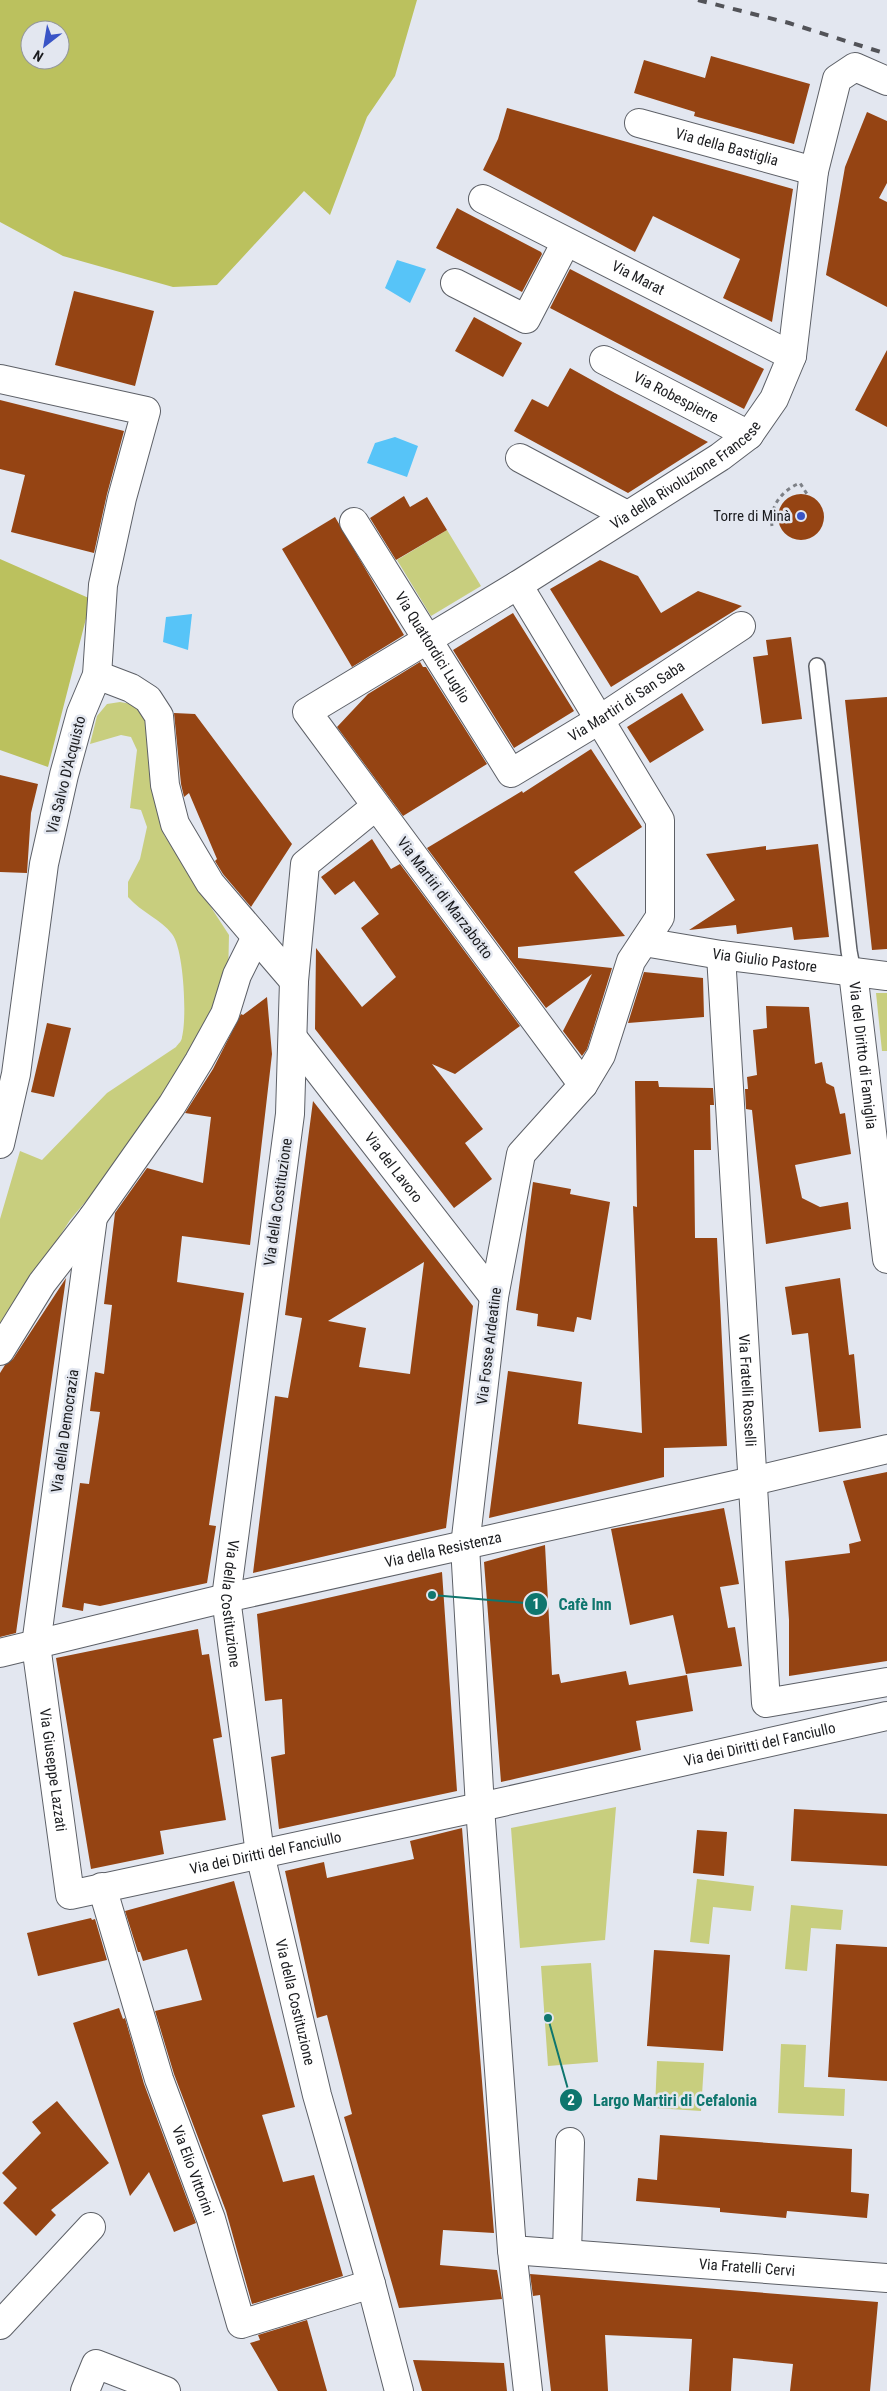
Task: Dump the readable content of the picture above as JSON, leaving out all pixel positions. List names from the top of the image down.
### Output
{
  "streets": {
    "street": [
      "Via della Bastiglia",
      "Via Marat",
      "Via Robespierre",
      "Via della Rivoluzione Francese",
      "Via Quattordici Luglio",
      "Via Martiri di San Saba",
      "Via Salvo D'Acquisto",
      "Via Martiri di Marzabotto",
      "Via Giulio Pastore",
      "Via del Diritto di Famiglia",
      "Via del Lavoro",
      "Via della Costituzione",
      "Via Fosse Ardeatine",
      "Via Fratelli Rosselli",
      "Via della Democrazia",
      "Via della Resistenza",
      "Via dei Diritti del Fanciullo",
      "Via Giuseppe Lazzati",
      "Via Elio Vittorini",
      "Via Fratelli Cervi"
    ]
  },
  "crossings": [
    ["Via della Bastiglia", "Via della Rivoluzione Francese"],
    ["Via Marat", "Via della Rivoluzione Francese"],
    ["Via Robespierre", "Via della Rivoluzione Francese"],
    ["Via della Rivoluzione Francese", "Via Quattordici Luglio"],
    ["Via della Rivoluzione Francese", "Via Martiri di Marzabotto"],
    ["Via della Rivoluzione Francese", "Via Fosse Ardeatine"],
    ["Via Quattordici Luglio", "Via Martiri di San Saba"],
    ["Via Martiri di San Saba", "Via Fosse Ardeatine"],
    ["Via Martiri di Marzabotto", "Via della Costituzione"],
    ["Via Martiri di Marzabotto", "Via Fosse Ardeatine"],
    ["Via Giulio Pastore", "Via del Diritto di Famiglia"],
    ["Via Giulio Pastore", "Via Fosse Ardeatine"],
    ["Via Giulio Pastore", "Via Fratelli Rosselli"],
    ["Via del Lavoro", "Via della Costituzione"],
    ["Via del Lavoro", "Via Fosse Ardeatine"],
    ["Via della Costituzione", "Via della Resistenza"],
    ["Via della Costituzione", "Via dei Diritti del Fanciullo"],
    ["Via della Costituzione", "Via Elio Vittorini"],
    ["Via Fosse Ardeatine", "Via della Resistenza"],
    ["Via Fosse Ardeatine", "Via dei Diritti del Fanciullo"],
    ["Via Fosse Ardeatine", "Via Fratelli Cervi"],
    ["Via Fratelli Rosselli", "Via della Resistenza"],
    ["Via della Democrazia", "Via della Resistenza"],
    ["Via della Democrazia", "Via Giuseppe Lazzati"],
    ["Via della Resistenza", "Via Giuseppe Lazzati"],
    ["Via dei Diritti del Fanciullo", "Via Giuseppe Lazzati"],
    ["Via dei Diritti del Fanciullo", "Via Elio Vittorini"]
  ],
  "places": ["Torre di Minà", "Cafè Inn", "Largo Martiri di Cefalonia"],
  "north": "bottom left"
}
